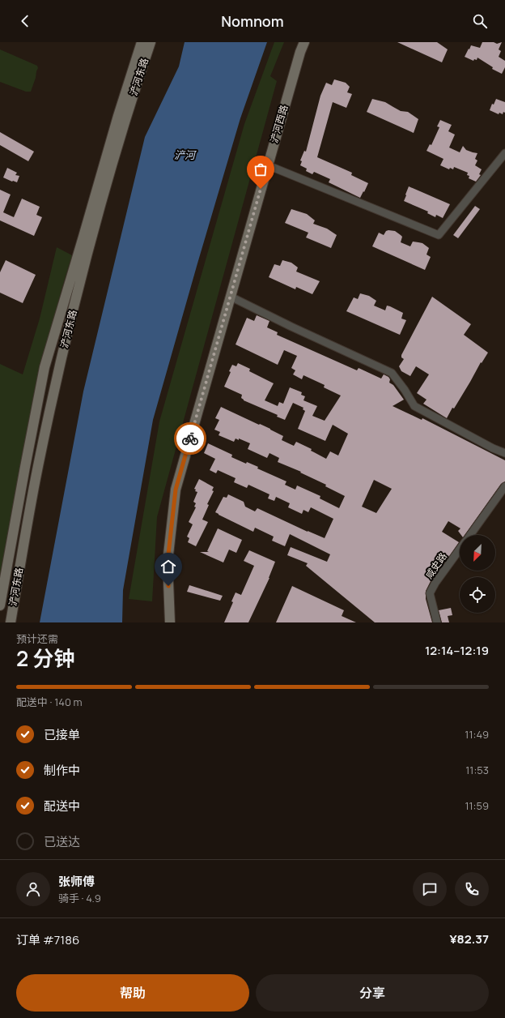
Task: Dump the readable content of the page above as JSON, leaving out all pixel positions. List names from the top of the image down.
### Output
{
  "streets": {
    "street": ["浐河东路", "浐河西路", "咸史路"]
  },
  "water": ["浐河"],
  "north": "bottom left",
  "page": {
    "header": "Nomnom",
    "heading": ["2 分钟", "预计还需", "12:14–12:19"],
    "panel": [
      "张师傅",
      "骑手 · 4.9",
      "订单 #7186",
      "¥82.37"
    ],
    "bar": "配送中 · 140 m",
    "list": [
      ["已接单", "11:49"],
      ["制作中", "11:53"],
      ["配送中", "11:59"],
      "已送达"
    ],
    "buttons": ["帮助", "分享"]
  }
}
